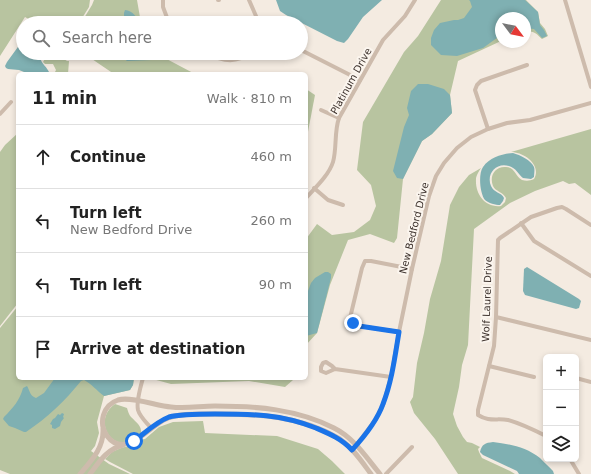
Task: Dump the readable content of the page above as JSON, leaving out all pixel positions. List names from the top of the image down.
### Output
{
  "streets": {
    "street": ["Platinum Drive", "New Bedford Drive", "Wolf Laurel Drive"]
  },
  "north": "bottom right",
  "page": {
    "search": "Search here",
    "heading": ["11 min", "Walk · 810 m"],
    "list": [
      ["Continue", "460 m"],
      ["Turn left", "New Bedford Drive", "260 m"],
      ["Turn left", "90 m"],
      "Arrive at destination"
    ],
    "map_buttons": ["+", "−"]
  }
}
